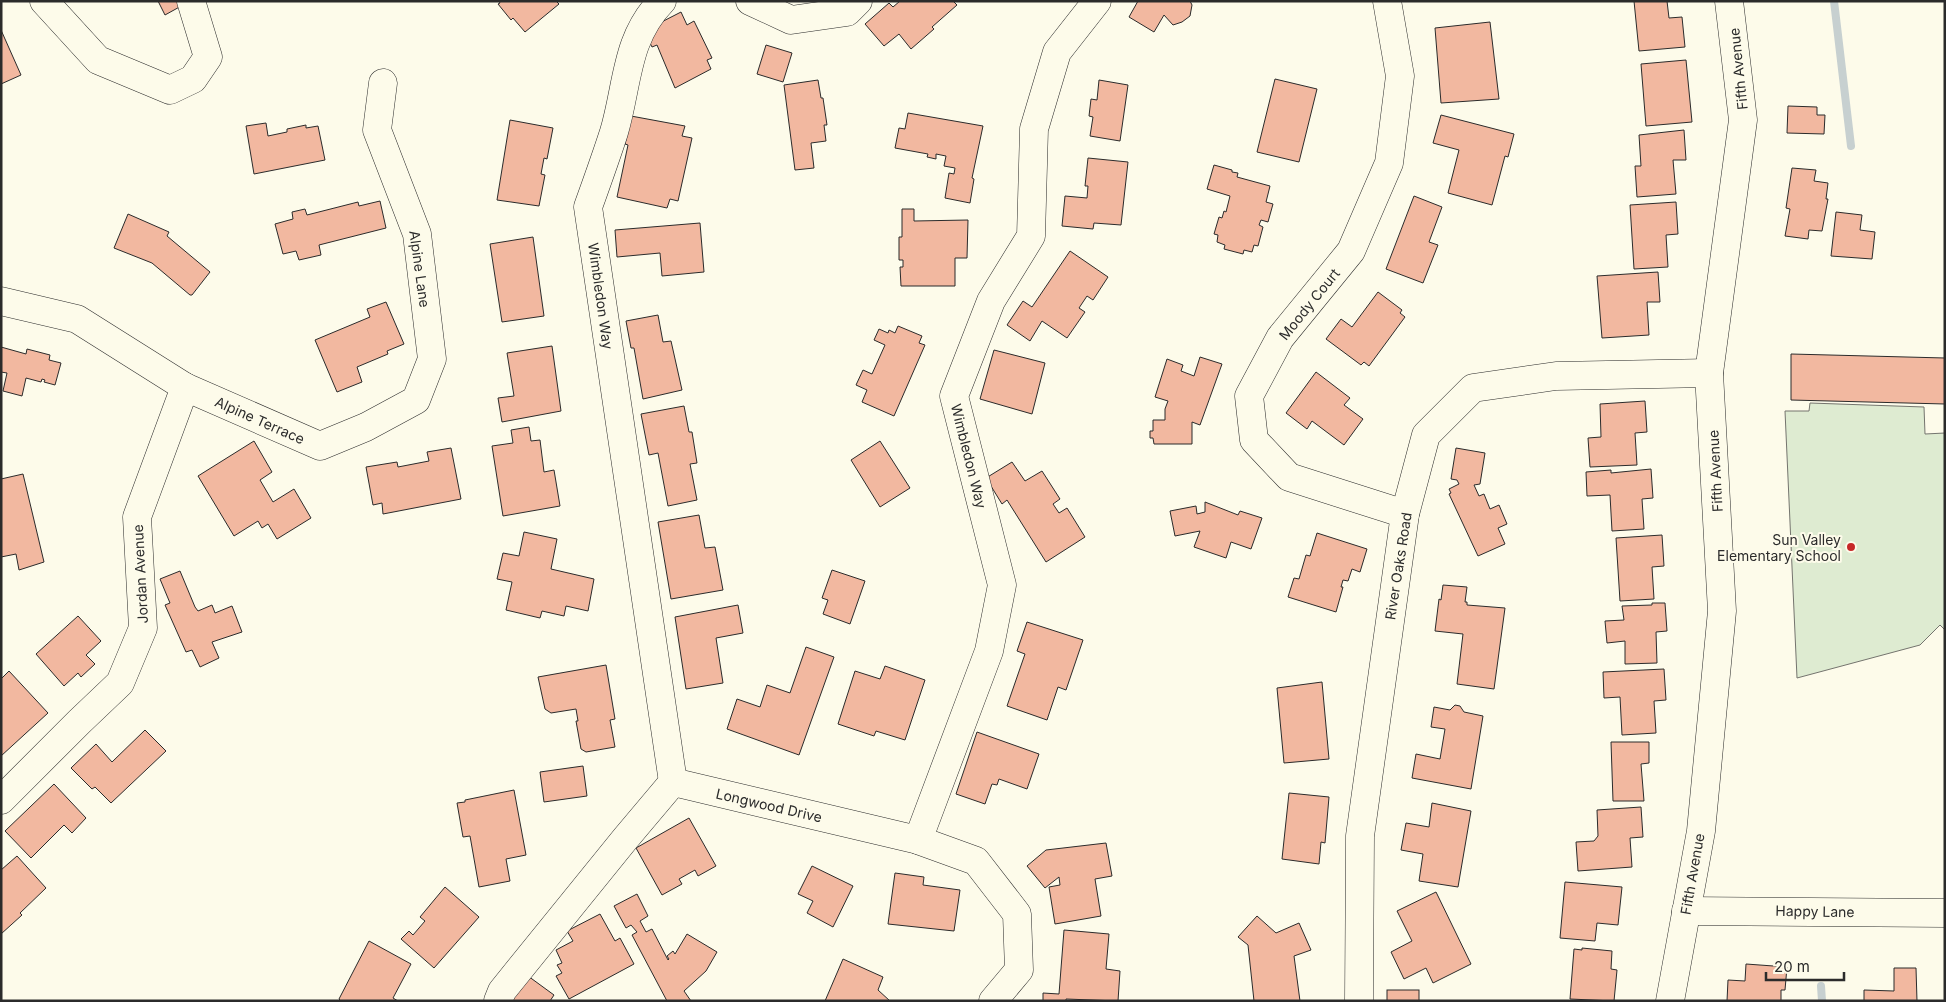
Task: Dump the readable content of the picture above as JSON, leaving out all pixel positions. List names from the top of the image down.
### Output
{
  "streets": {
    "street": [
      "Fifth Avenue",
      "Alpine Lane",
      "Wimbledon Way",
      "Moody Court",
      "Alpine Terrace",
      "River Oaks Road",
      "Jordan Avenue",
      "Longwood Drive",
      "Happy Lane"
    ]
  },
  "crossings": [
    ["Fifth Avenue", "River Oaks Road"],
    ["Fifth Avenue", "Happy Lane"],
    ["Alpine Lane", "Alpine Terrace"],
    ["Wimbledon Way", "Longwood Drive"],
    ["Moody Court", "River Oaks Road"],
    ["Alpine Terrace", "Jordan Avenue"]
  ],
  "places": ["Sun Valley Elementary School"],
  "scale_bar": "20 m"
}
